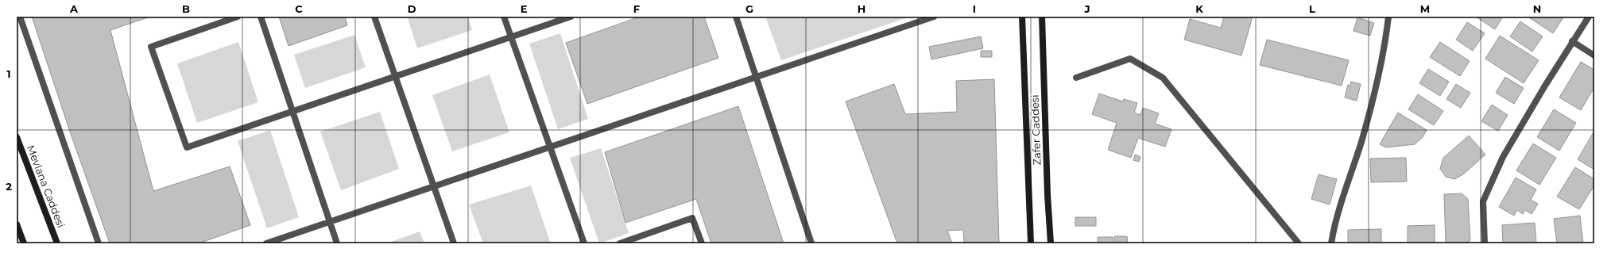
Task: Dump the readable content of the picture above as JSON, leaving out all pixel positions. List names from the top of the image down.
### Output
{
  "streets": {
    "main road": ["Zafer Caddesi", "Mevlana Caddesi"]
  },
  "grid": {
    "columns": [
      "A",
      "B",
      "C",
      "D",
      "E",
      "F",
      "G",
      "H",
      "I",
      "J",
      "K",
      "L",
      "M",
      "N"
    ],
    "rows": ["1", "2"]
  }
}
